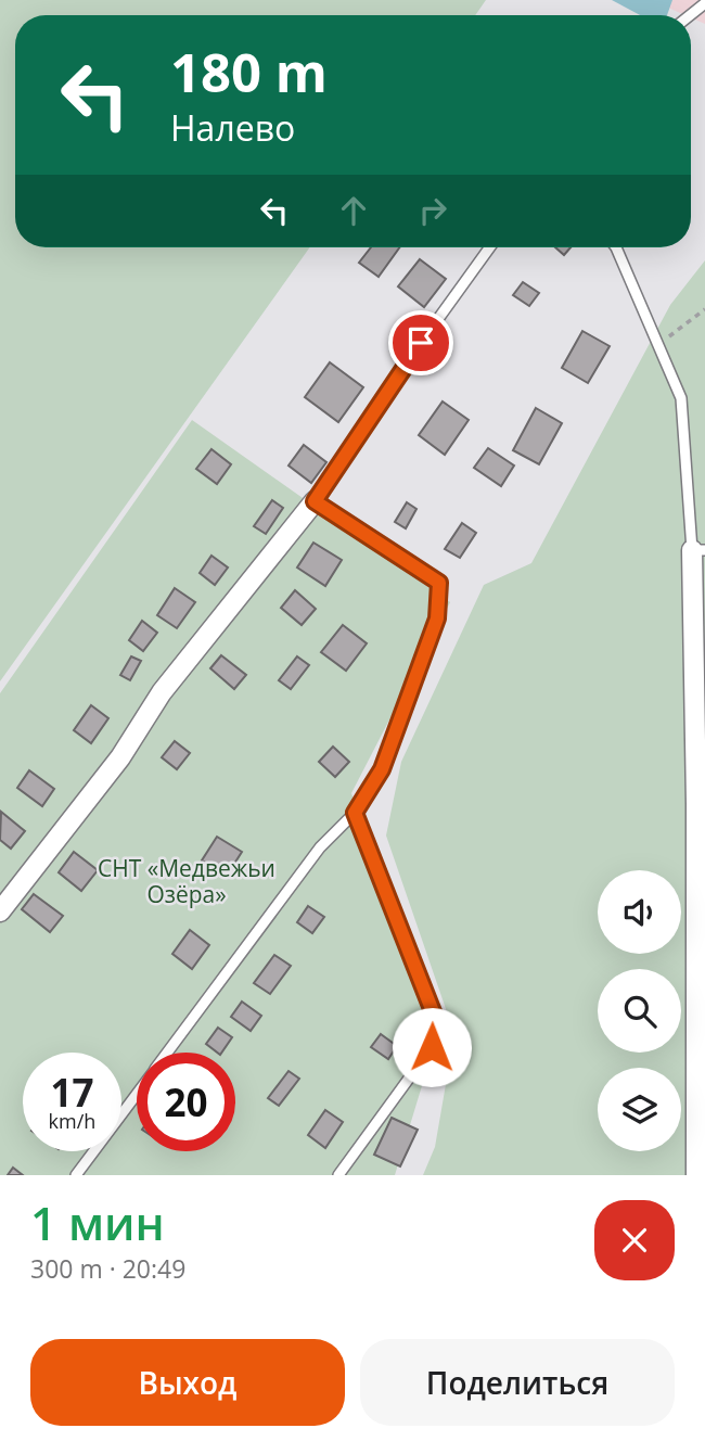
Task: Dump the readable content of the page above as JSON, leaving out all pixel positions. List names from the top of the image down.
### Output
{
  "parks": ["СНТ «Медвежьи Озёра»"],
  "page": {
    "turn": ["180 m", "Налево"],
    "speed": "17 km/h",
    "limit": "20",
    "heading": ["1 мин", "300 m · 20:49"],
    "buttons": ["Выход", "Поделиться"]
  }
}
